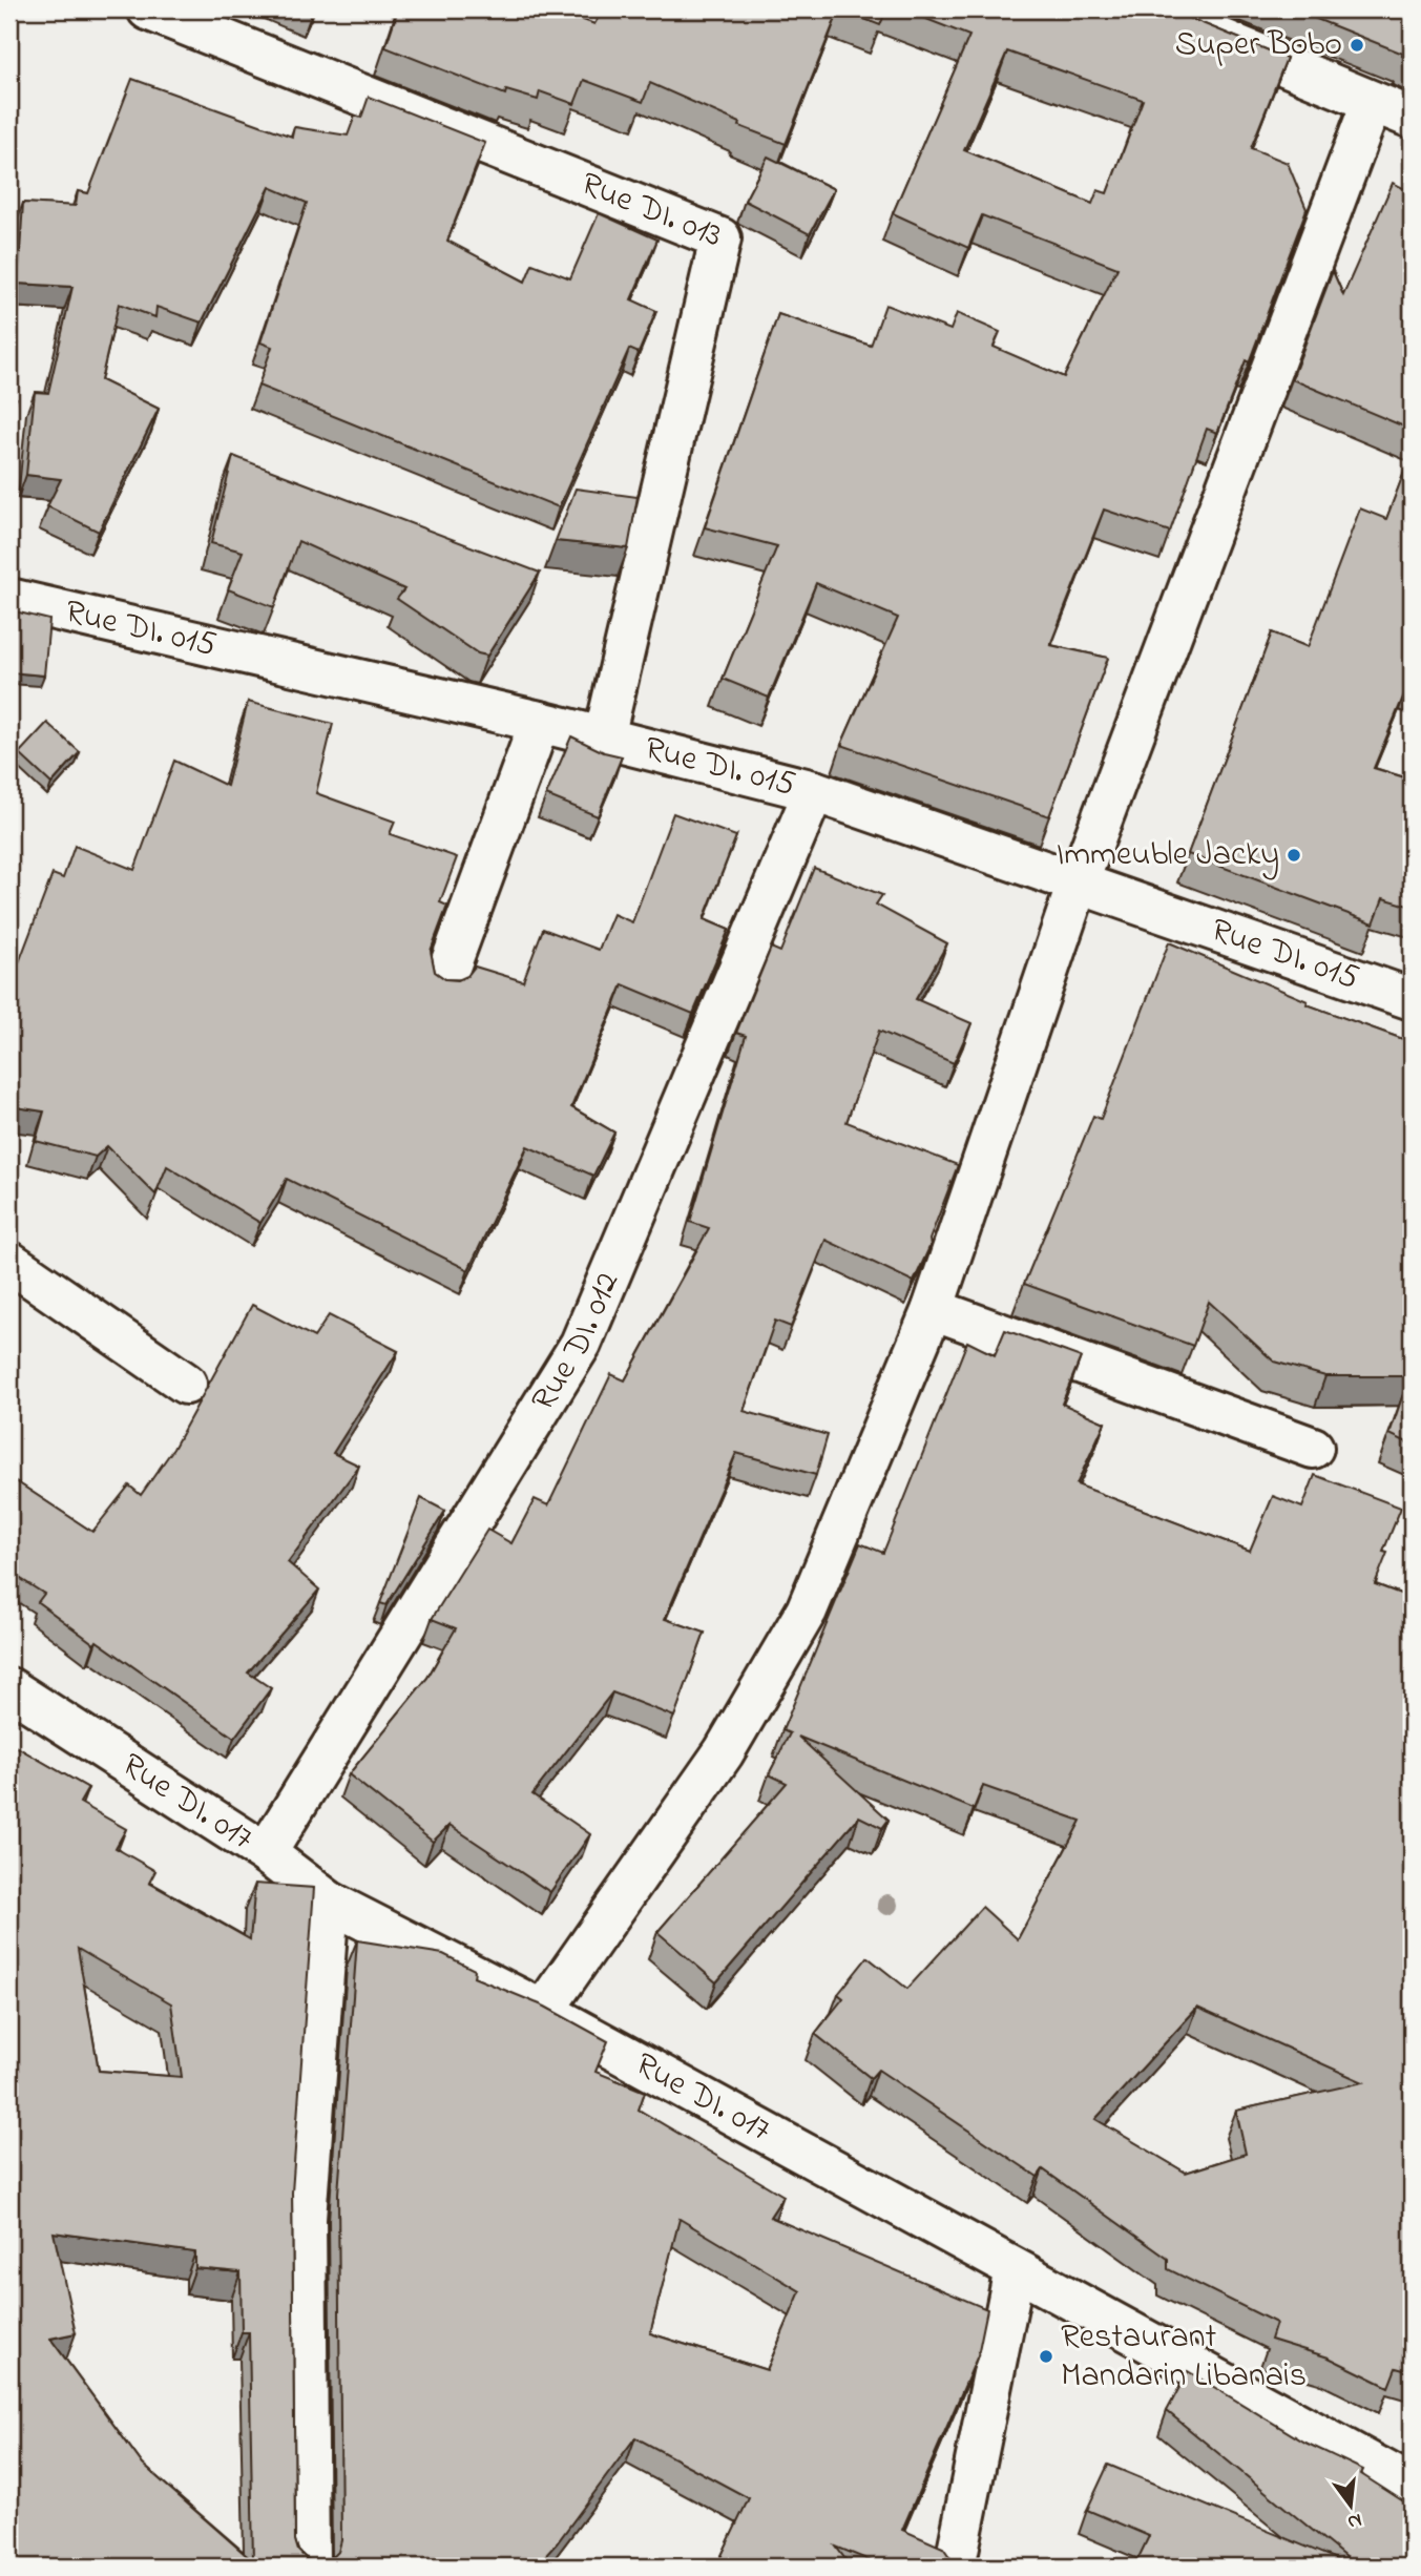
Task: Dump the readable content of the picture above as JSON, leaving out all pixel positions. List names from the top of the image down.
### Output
{
  "streets": {
    "street": [
      "Rue DI. 013",
      "Rue DI. 015",
      "Rue DI. 012",
      "Rue DI. 017"
    ]
  },
  "crossings": [
    ["Rue DI. 013", "Rue DI. 015"],
    ["Rue DI. 015", "Rue DI. 012"],
    ["Rue DI. 012", "Rue DI. 017"]
  ],
  "places": ["Super Bobo", "Immeuble Jacky", "Restaurant Mandarin Libanais"],
  "north": "bottom"
}
